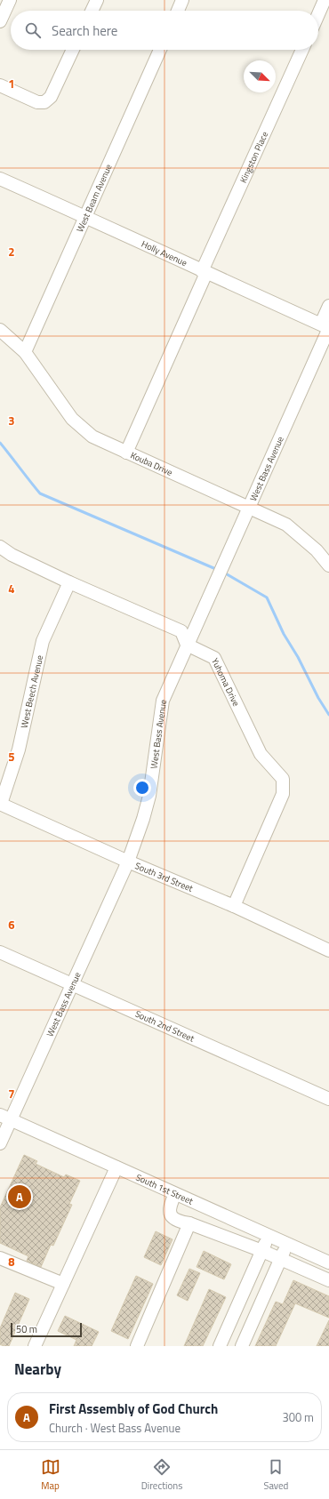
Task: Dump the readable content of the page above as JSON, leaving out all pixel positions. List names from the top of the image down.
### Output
{
  "streets": {
    "street": [
      "Kingston Place",
      "West Beam Avenue",
      "Holly Avenue",
      "Kouba Drive",
      "West Bass Avenue",
      "Yuhoma Drive",
      "West Beech Avenue",
      "South 3rd Street",
      "South 2nd Street",
      "South 1st Street"
    ]
  },
  "crossings": [
    ["Kingston Place", "Holly Avenue"],
    ["Kingston Place", "Kouba Drive"],
    ["West Beam Avenue", "Holly Avenue"],
    ["West Beam Avenue", "Kouba Drive"],
    ["Holly Avenue", "West Bass Avenue"],
    ["Kouba Drive", "West Bass Avenue"],
    ["West Bass Avenue", "Yuhoma Drive"],
    ["West Bass Avenue", "South 3rd Street"],
    ["West Bass Avenue", "South 2nd Street"],
    ["West Bass Avenue", "South 1st Street"],
    ["Yuhoma Drive", "South 3rd Street"],
    ["West Beech Avenue", "South 3rd Street"]
  ],
  "scale_bar": "50 m",
  "north": "bottom right",
  "page": {
    "search": "Search here",
    "pins": "A",
    "scale": "50 m",
    "heading": "Nearby",
    "list": [
      {
        "mark": "A",
        "name": "First Assembly of God Church",
        "note": "Church · West Bass Avenue",
        "value": "300 m"
      }
    ],
    "nav": ["Map", "Directions", "Saved"]
  },
  "grid": {
    "rows": [
      "1",
      "2",
      "3",
      "4",
      "5",
      "6",
      "7",
      "8"
    ]
  }
}
